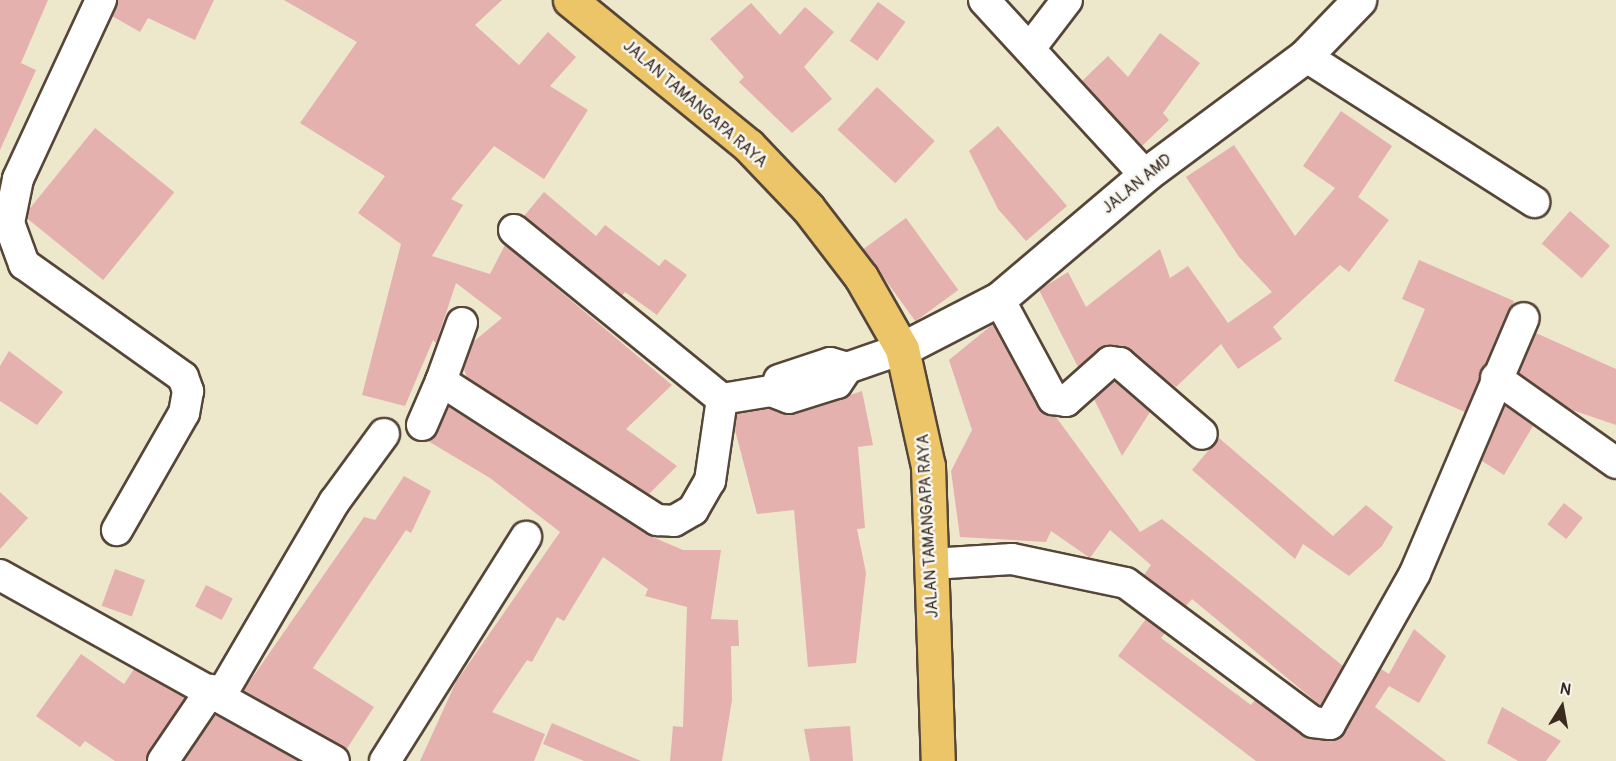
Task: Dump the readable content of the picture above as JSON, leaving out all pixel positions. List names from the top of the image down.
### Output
{
  "streets": {
    "main road": ["JALAN TAMANGAPA RAYA"],
    "street": ["JALAN AMD"]
  },
  "crossings": [
    ["JALAN TAMANGAPA RAYA", "JALAN AMD"]
  ],
  "north": "top"
}
